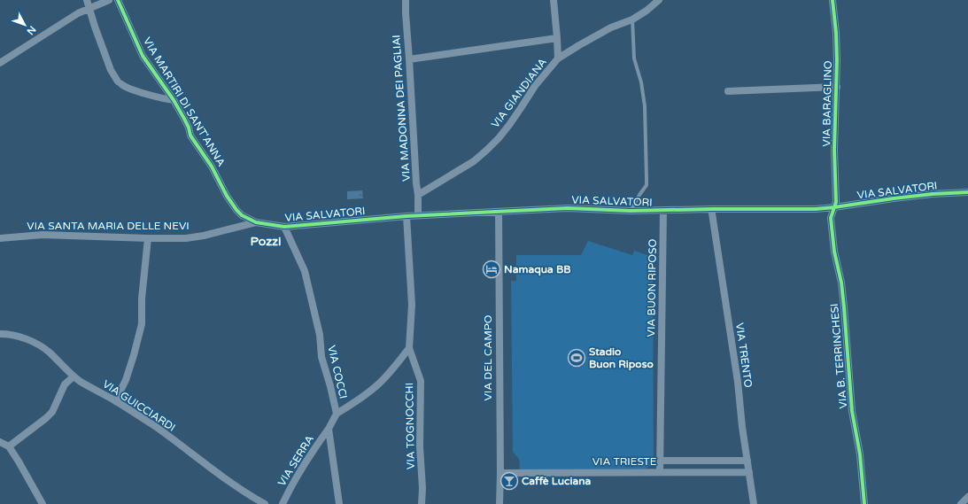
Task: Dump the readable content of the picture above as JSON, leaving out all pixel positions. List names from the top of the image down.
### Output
{
  "streets": {
    "street": [
      "VIA GIANDIANA",
      "VIA MARTIRI DI SANT'ANNA",
      "VIA BARAGLINO",
      "VIA MADONNA DEI PAGLIAI",
      "VIA SALVATORI",
      "VIA SANTA MARIA DELLE NEVI",
      "VIA BUON RIPOSO",
      "VIA TRENTO",
      "VIA B. TERRINCHESI",
      "VIA DEL CAMPO",
      "VIA COCCI",
      "VIA GUICCIARDI",
      "VIA TOGNOCCHI",
      "VIA SERRA",
      "VIA TRIESTE"
    ]
  },
  "crossings": [
    ["VIA GIANDIANA", "VIA MADONNA DEI PAGLIAI"],
    ["VIA MARTIRI DI SANT'ANNA", "VIA SALVATORI"],
    ["VIA MARTIRI DI SANT'ANNA", "VIA SANTA MARIA DELLE NEVI"],
    ["VIA BARAGLINO", "VIA SALVATORI"],
    ["VIA BARAGLINO", "VIA B. TERRINCHESI"],
    ["VIA MADONNA DEI PAGLIAI", "VIA SALVATORI"],
    ["VIA SALVATORI", "VIA SANTA MARIA DELLE NEVI"],
    ["VIA SALVATORI", "VIA BUON RIPOSO"],
    ["VIA SALVATORI", "VIA TRENTO"],
    ["VIA SALVATORI", "VIA B. TERRINCHESI"],
    ["VIA SALVATORI", "VIA DEL CAMPO"],
    ["VIA SALVATORI", "VIA COCCI"],
    ["VIA SALVATORI", "VIA TOGNOCCHI"],
    ["VIA BUON RIPOSO", "VIA TRIESTE"],
    ["VIA TRENTO", "VIA TRIESTE"],
    ["VIA DEL CAMPO", "VIA TRIESTE"],
    ["VIA COCCI", "VIA SERRA"]
  ],
  "districts": ["Pozzi"],
  "places": {
    "hotel": ["Namaqua BB"],
    "sports": ["Stadio Buon Riposo"],
    "bar": ["Caffè Luciana"]
  },
  "north": "bottom right"
}
